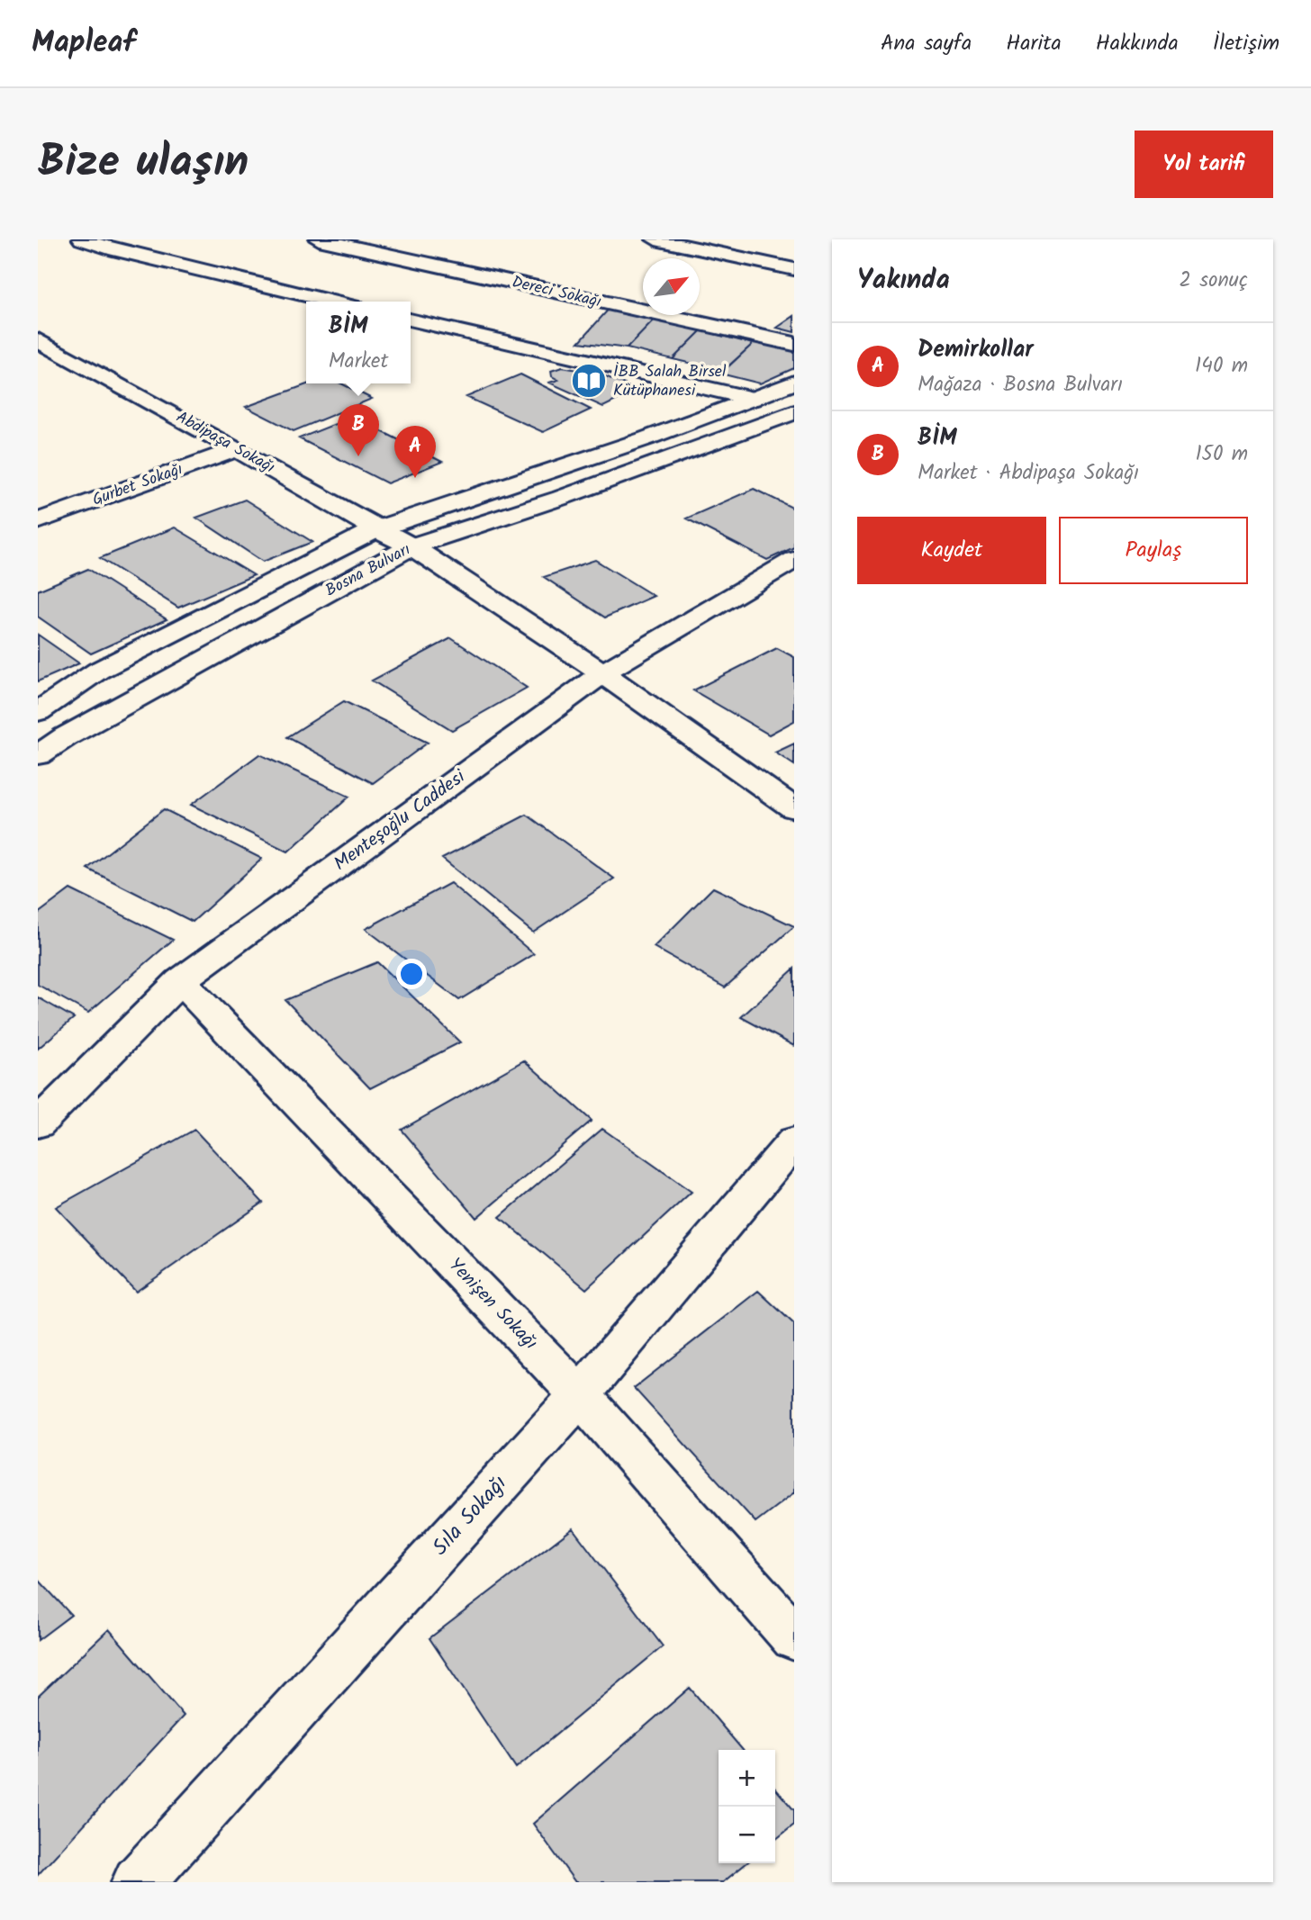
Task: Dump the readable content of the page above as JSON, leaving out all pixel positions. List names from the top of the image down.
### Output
{
  "streets": {
    "street": [
      "Dereci Sokağı",
      "Abdipaşa Sokağı",
      "Gurbet Sokağı",
      "Bosna Bulvarı",
      "Menteşoğlu Caddesi",
      "Yenişen Sokağı",
      "Sıla Sokağı"
    ]
  },
  "crossings": [
    ["Abdipaşa Sokağı", "Gurbet Sokağı"],
    ["Abdipaşa Sokağı", "Bosna Bulvarı"],
    ["Abdipaşa Sokağı", "Menteşoğlu Caddesi"],
    ["Menteşoğlu Caddesi", "Yenişen Sokağı"],
    ["Yenişen Sokağı", "Sıla Sokağı"]
  ],
  "places": {
    "library": ["İBB Salah Birsel Kütüphanesi"]
  },
  "north": "top right",
  "page": {
    "header": "Mapleaf",
    "nav": [
      "Ana sayfa",
      "Harita",
      "Hakkında",
      "İletişim"
    ],
    "title": "Bize ulaşın",
    "buttons": [
      "Yol tarifi",
      ["Kaydet", "Paylaş"]
    ],
    "heading": ["Yakında", "2 sonuç"],
    "popup": ["BİM", "Market"],
    "list": [
      {
        "mark": "A",
        "name": "Demirkollar",
        "note": "Mağaza · Bosna Bulvarı",
        "value": "140 m"
      },
      {
        "mark": "B",
        "name": "BİM",
        "note": "Market · Abdipaşa Sokağı",
        "value": "150 m"
      }
    ],
    "pins": ["B", "A"],
    "map_buttons": ["+", "−"]
  }
}
